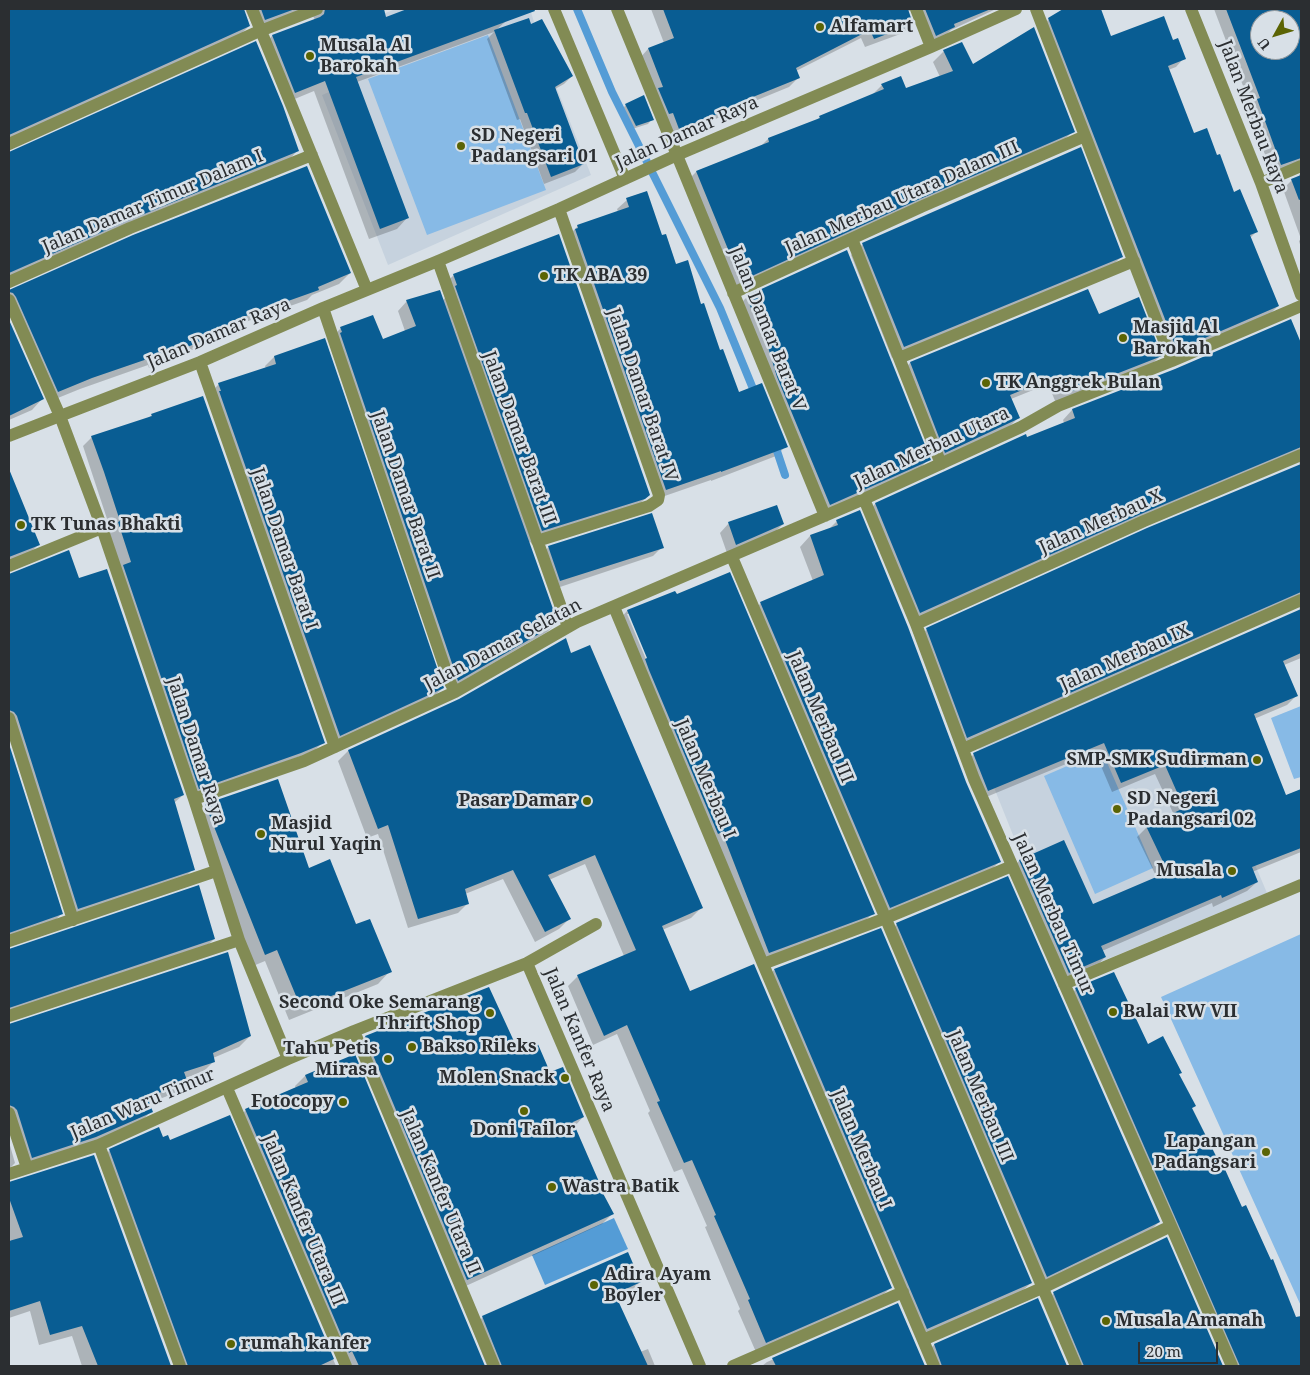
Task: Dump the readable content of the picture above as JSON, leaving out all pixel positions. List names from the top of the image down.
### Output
{
  "streets": {
    "street": [
      "Jalan Merbau Raya",
      "Jalan Damar Raya",
      "Jalan Merbau Utara Dalam III",
      "Jalan Damar Timur Dalam I",
      "Jalan Damar Barat V",
      "Jalan Damar Barat IV",
      "Jalan Damar Barat III",
      "Jalan Merbau Utara",
      "Jalan Damar Barat II",
      "Jalan Merbau X",
      "Jalan Damar Barat I",
      "Jalan Damar Selatan",
      "Jalan Merbau IX",
      "Jalan Merbau III",
      "Jalan Merbau I",
      "Jalan Merbau Timur",
      "Jalan Kanfer Raya",
      "Jalan Waru Timur",
      "Jalan Kanfer Utara II",
      "Jalan Kanfer Utara III"
    ]
  },
  "crossings": [
    ["Jalan Damar Raya", "Jalan Damar Barat V"],
    ["Jalan Damar Raya", "Jalan Damar Barat IV"],
    ["Jalan Damar Raya", "Jalan Damar Barat III"],
    ["Jalan Damar Raya", "Jalan Damar Barat II"],
    ["Jalan Damar Raya", "Jalan Damar Barat I"],
    ["Jalan Damar Raya", "Jalan Damar Selatan"],
    ["Jalan Damar Raya", "Jalan Kanfer Raya"],
    ["Jalan Damar Raya", "Jalan Waru Timur"],
    ["Jalan Merbau Utara Dalam III", "Jalan Damar Barat V"],
    ["Jalan Damar Barat V", "Jalan Merbau Utara"],
    ["Jalan Damar Barat V", "Jalan Damar Selatan"],
    ["Jalan Damar Barat IV", "Jalan Damar Barat III"],
    ["Jalan Damar Barat III", "Jalan Damar Selatan"],
    ["Jalan Merbau Utara", "Jalan Damar Selatan"],
    ["Jalan Merbau Utara", "Jalan Merbau Timur"],
    ["Jalan Damar Barat II", "Jalan Damar Selatan"],
    ["Jalan Merbau X", "Jalan Merbau Timur"],
    ["Jalan Damar Barat I", "Jalan Damar Selatan"],
    ["Jalan Damar Selatan", "Jalan Merbau III"],
    ["Jalan Damar Selatan", "Jalan Merbau I"],
    ["Jalan Merbau IX", "Jalan Merbau Timur"],
    ["Jalan Kanfer Raya", "Jalan Waru Timur"],
    ["Jalan Kanfer Raya", "Jalan Kanfer Utara II"],
    ["Jalan Waru Timur", "Jalan Kanfer Utara III"]
  ],
  "places": [
    "Alfamart",
    "Musala Al Barokah",
    "SD Negeri Padangsari 01",
    "TK ABA 39",
    "Masjid Al Barokah",
    "TK Anggrek Bulan",
    "TK Tunas Bhakti",
    "SMP-SMK Sudirman",
    "Pasar Damar",
    "SD Negeri Padangsari 02",
    "Masjid Nurul Yaqin",
    "Musala",
    "Balai RW VII",
    "Second Oke Semarang Thrift Shop",
    "Bakso Rileks",
    "Tahu Petis Mirasa",
    "Molen Snack",
    "Fotocopy",
    "Doni Tailor",
    "Lapangan Padangsari",
    "Wastra Batik",
    "Adira Ayam Boyler",
    "Musala Amanah",
    "rumah kanfer"
  ],
  "scale_bar": "20 m",
  "north": "bottom left"
}
